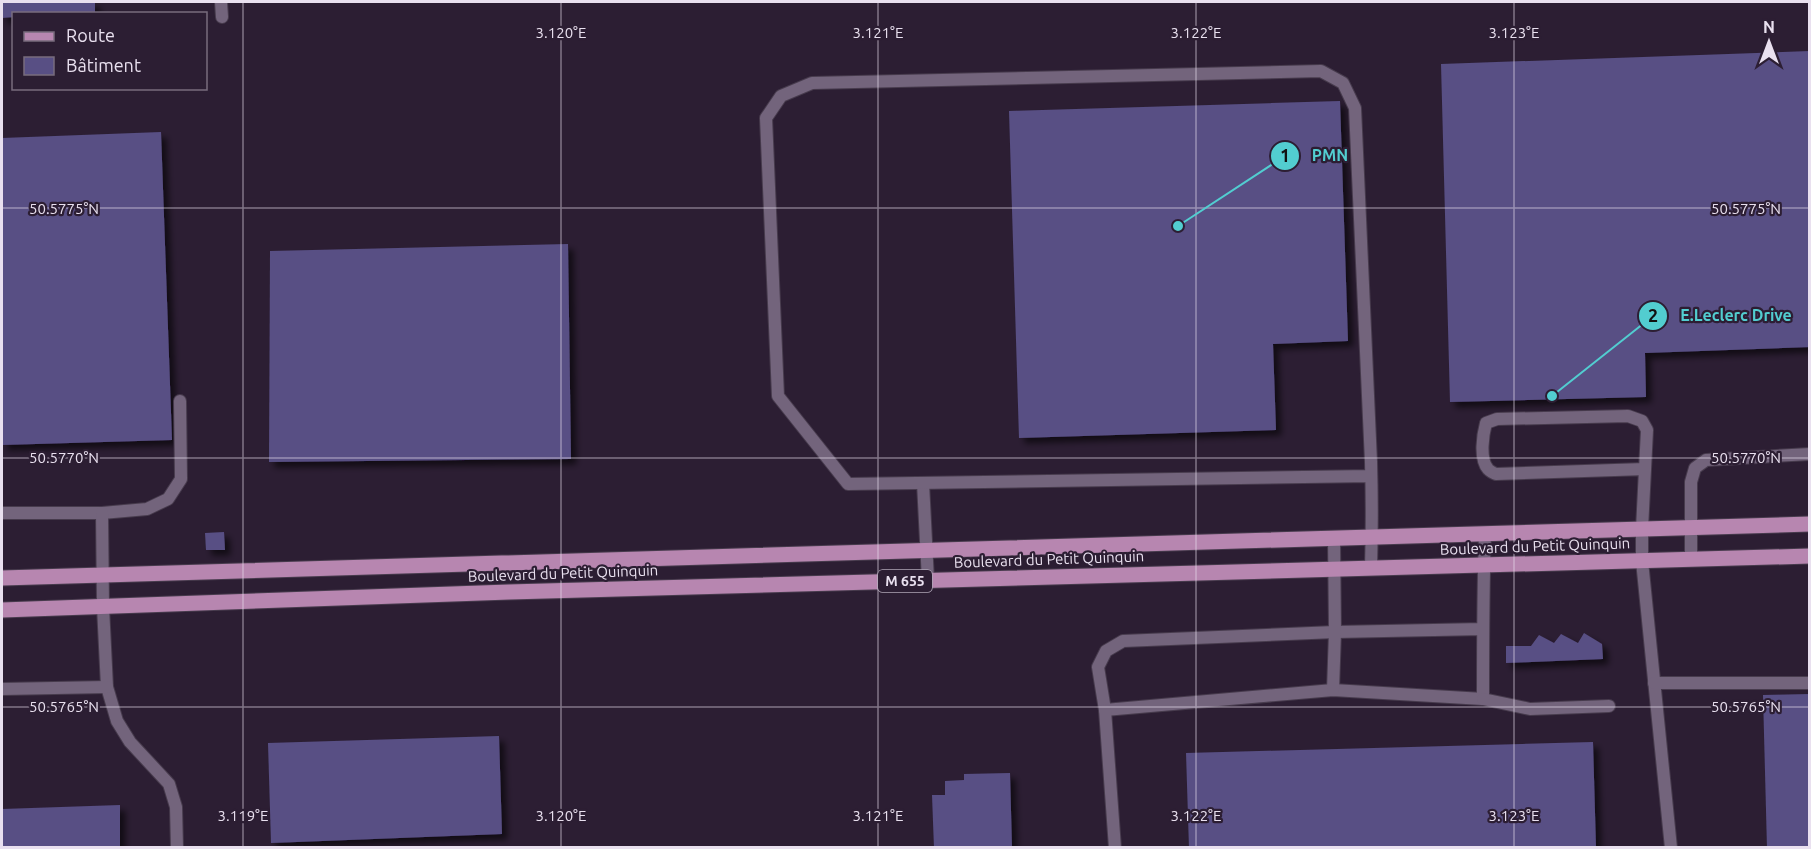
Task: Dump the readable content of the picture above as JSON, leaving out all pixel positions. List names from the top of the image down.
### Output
{
  "streets": {
    "main road": ["Boulevard du Petit Quinquin", "M 655"]
  },
  "places": ["PMN", "E.Leclerc Drive"],
  "legend": ["Route", "Bâtiment"],
  "north": "top",
  "coordinates": [
    "3.120°E",
    "3.121°E",
    "3.122°E",
    "3.123°E",
    "50.5775°N",
    "50.5770°N",
    "50.5765°N",
    "3.119°E"
  ]
}
